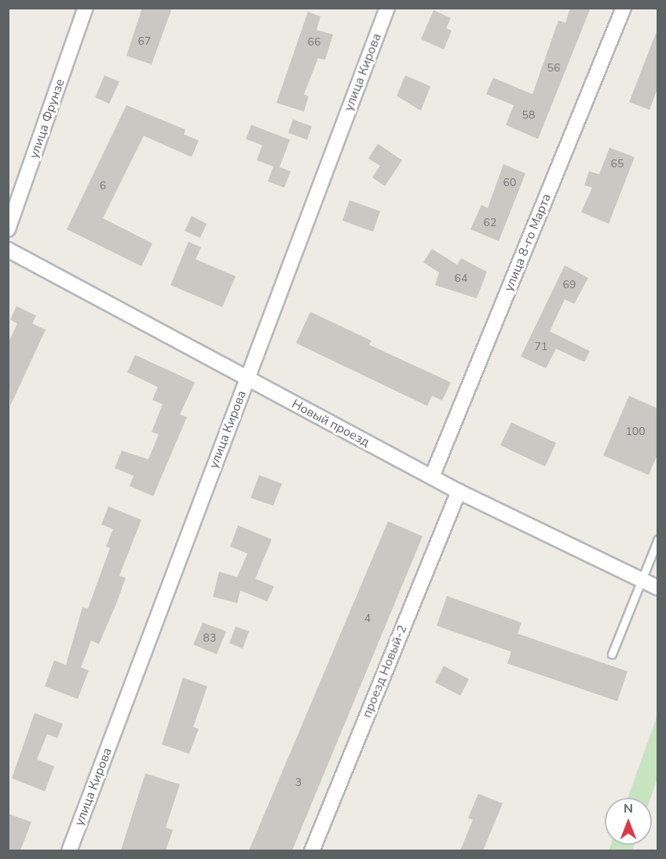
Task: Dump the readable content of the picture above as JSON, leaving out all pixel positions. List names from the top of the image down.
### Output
{
  "streets": {
    "street": [
      "улица Кирова",
      "улица Фрунзе",
      "улица 8-го Марта",
      "Новый проезд",
      "проезд Новый-2"
    ]
  },
  "crossings": [
    ["улица Кирова", "Новый проезд"],
    ["улица 8-го Марта", "Новый проезд"],
    ["Новый проезд", "проезд Новый-2"]
  ],
  "house_numbers": [
    "67",
    "66",
    "56",
    "58",
    "65",
    "60",
    "6",
    "62",
    "64",
    "69",
    "71",
    "100",
    "4",
    "83",
    "3"
  ],
  "north": "top"
}
